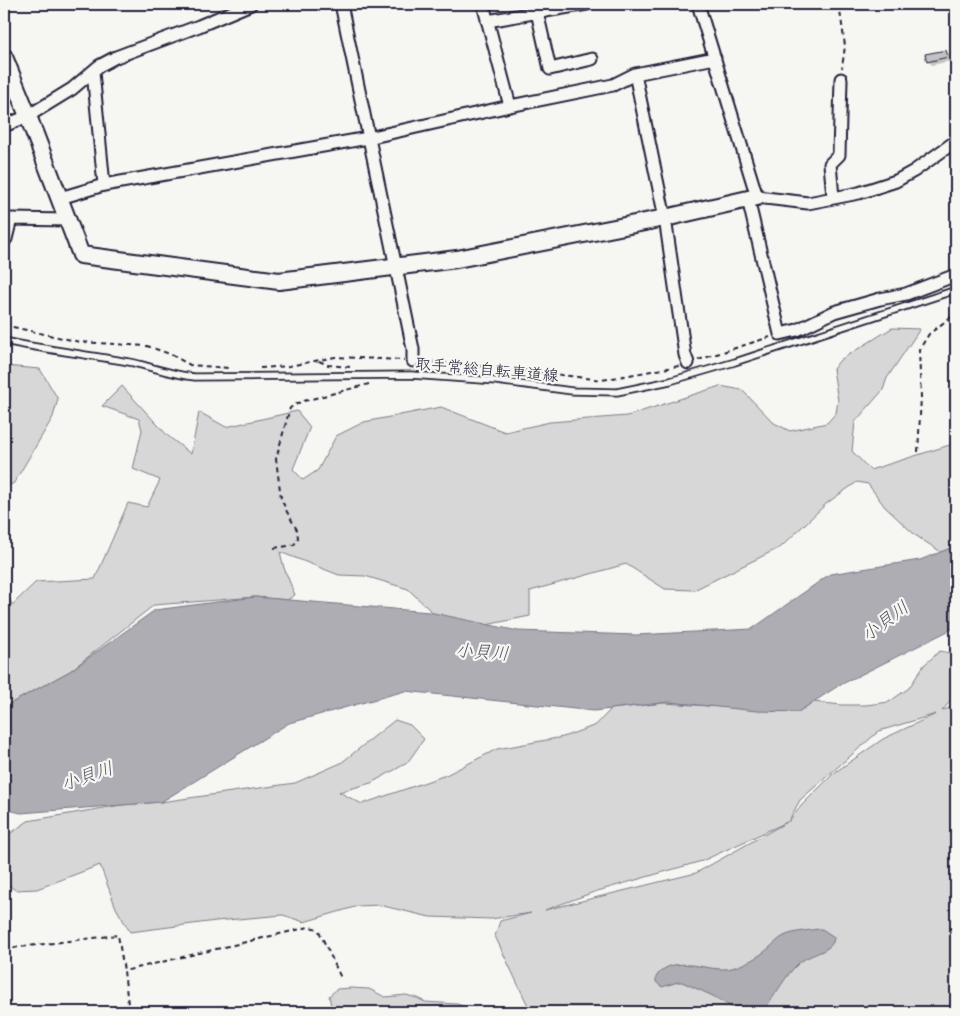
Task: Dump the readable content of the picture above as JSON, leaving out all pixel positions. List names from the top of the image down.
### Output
{
  "streets": {
    "lane": ["取手常総自転車道線"]
  },
  "water": ["小貝川"]
}
